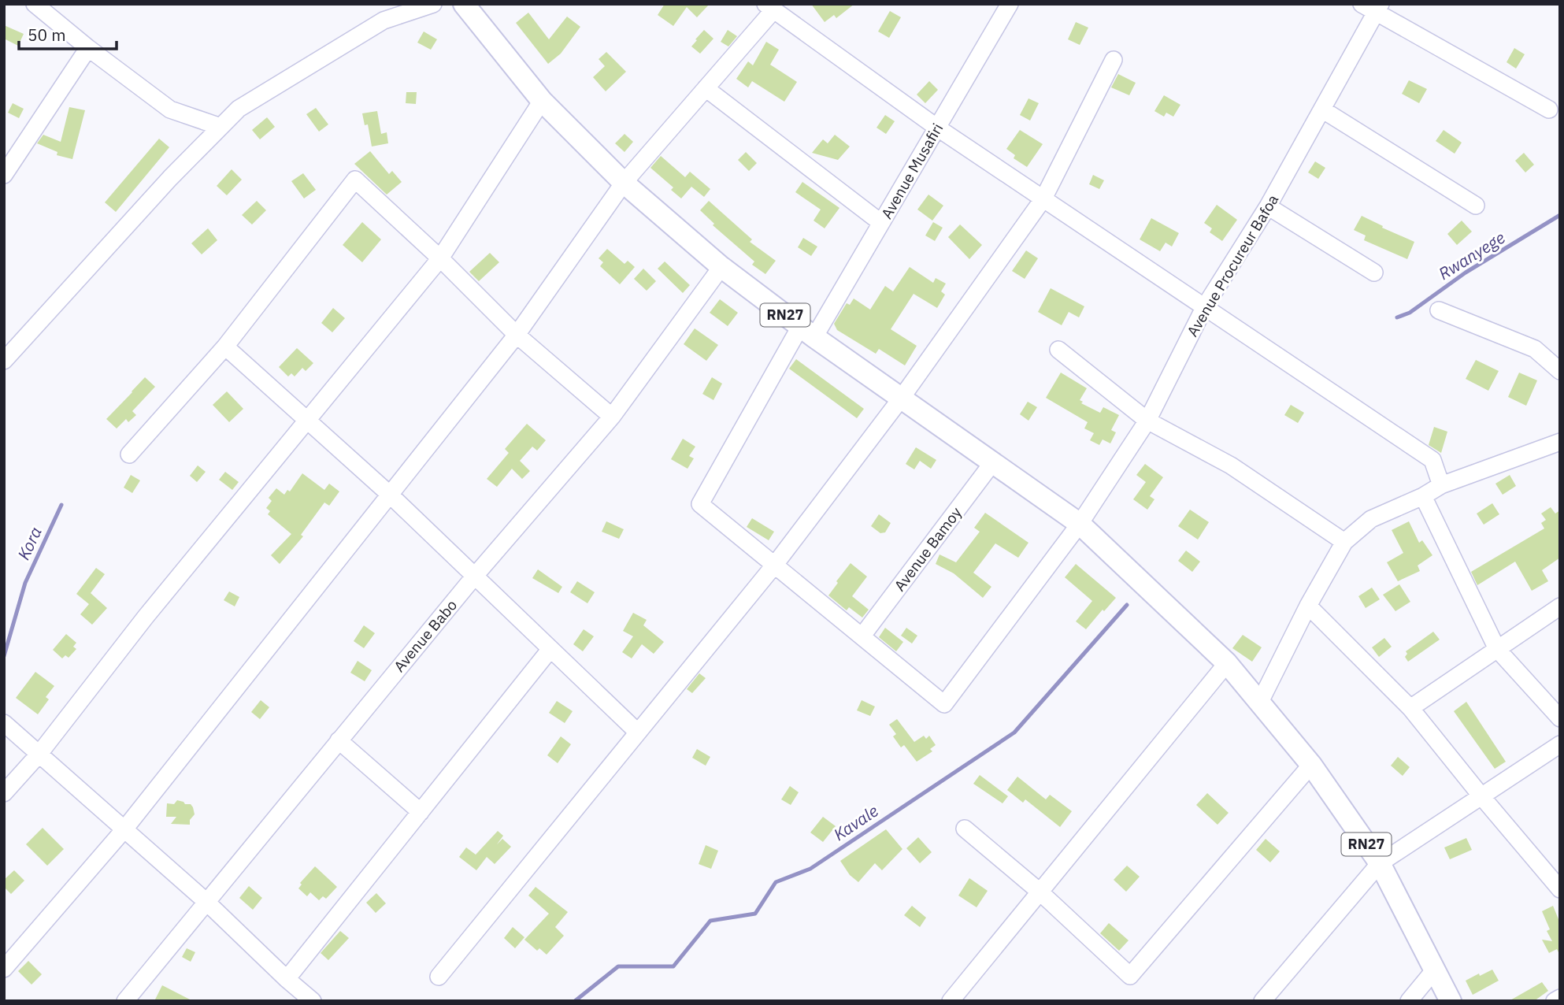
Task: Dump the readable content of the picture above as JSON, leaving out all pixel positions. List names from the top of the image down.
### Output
{
  "streets": {
    "main road": ["RN27"],
    "street": [
      "Avenue Musafiri",
      "Avenue Procureur Bafoa",
      "Avenue Bamoy",
      "Avenue Babo"
    ]
  },
  "crossings": [
    ["Avenue Musafiri", "RN27"],
    ["Avenue Procureur Bafoa", "RN27"],
    ["Avenue Procureur Bafoa", "Avenue Bamoy"],
    ["RN27", "Avenue Bamoy"],
    ["RN27", "Avenue Babo"]
  ],
  "water": ["Rwanyege", "Kora", "Kavale"],
  "scale_bar": "50 m"
}
